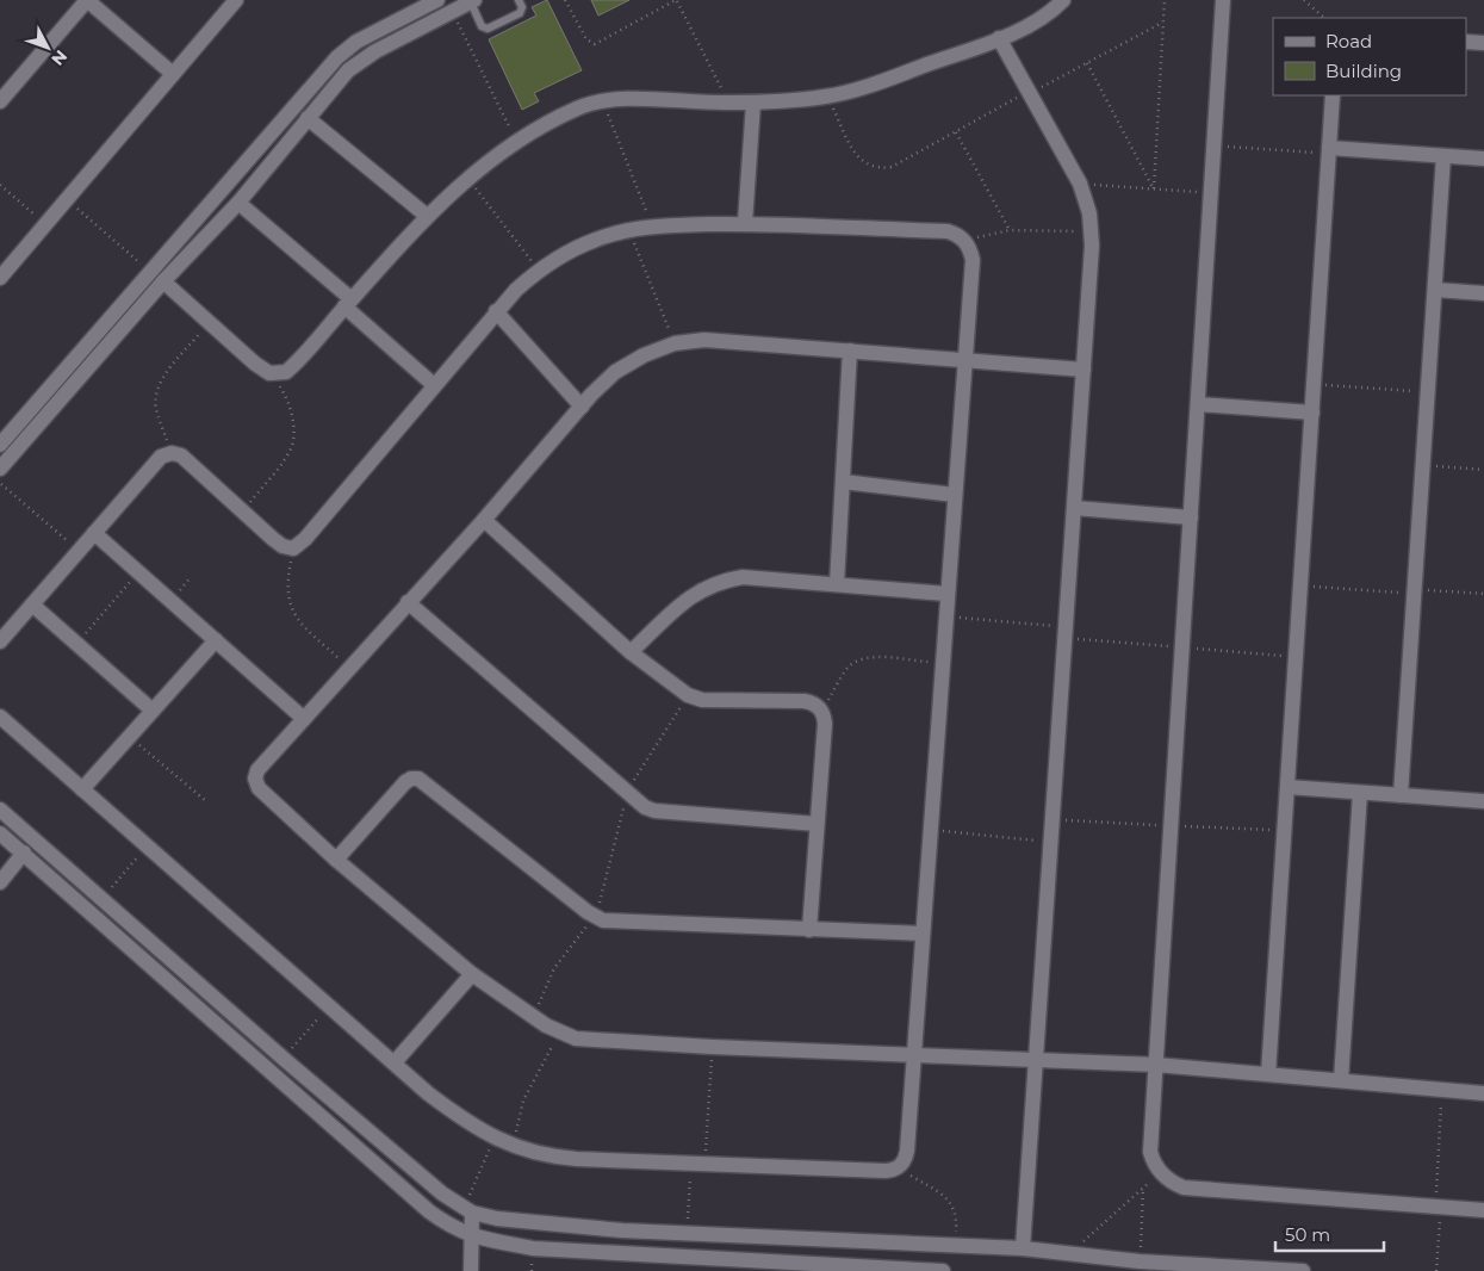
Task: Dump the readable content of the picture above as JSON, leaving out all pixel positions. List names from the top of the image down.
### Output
{
  "legend": ["Road", "Building"],
  "scale_bar": "50 m",
  "north": "bottom right"
}
